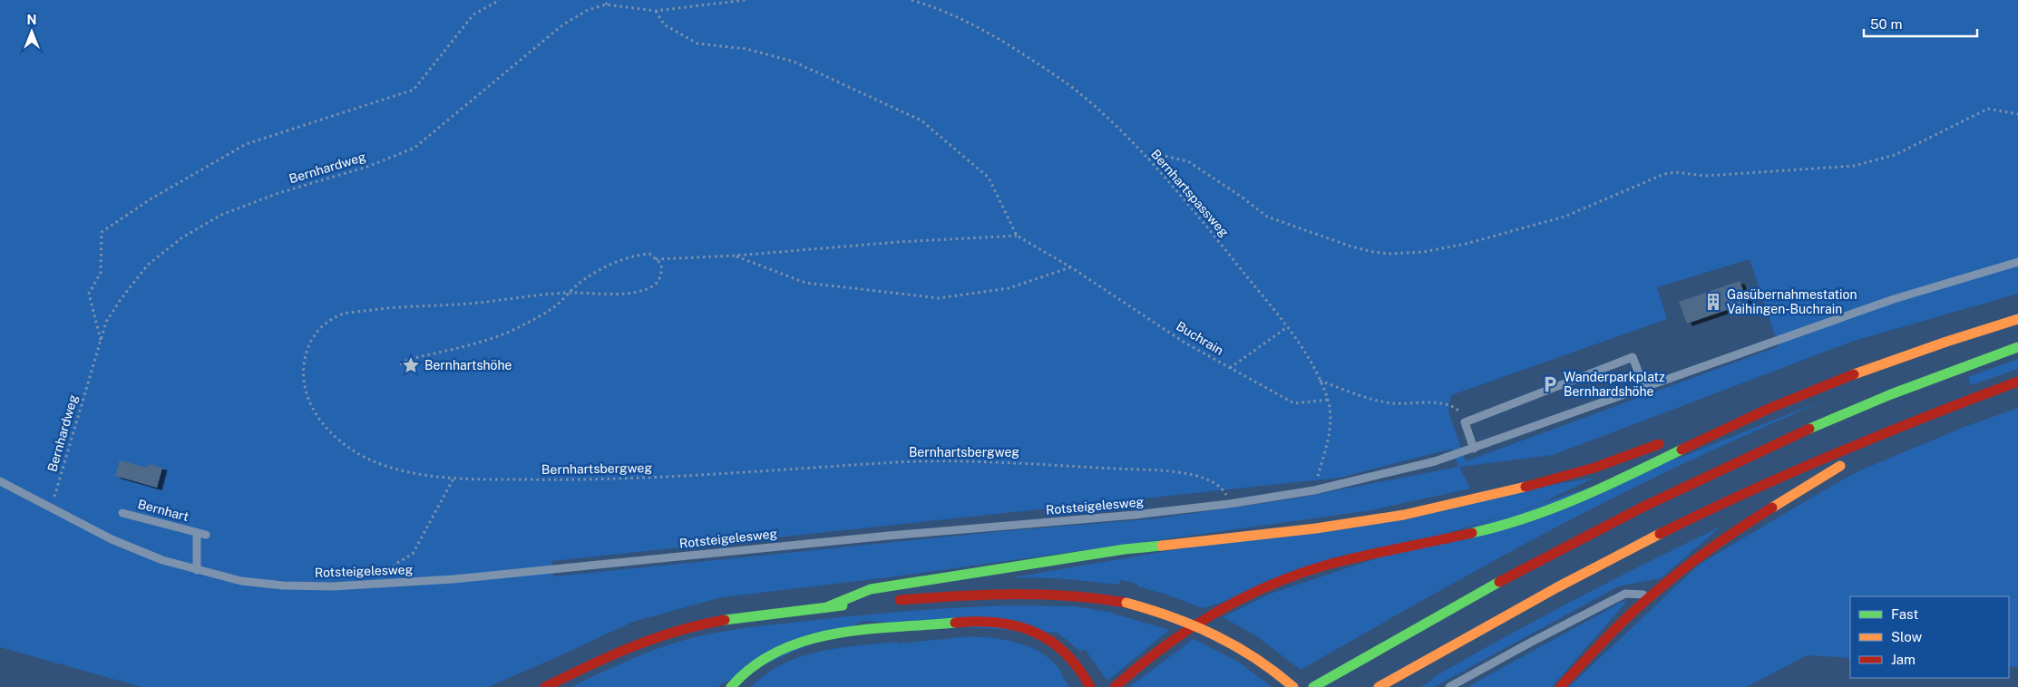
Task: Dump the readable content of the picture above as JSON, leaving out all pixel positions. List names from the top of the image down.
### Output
{
  "streets": {
    "lane": ["Rotsteigelesweg", "Bernhart"],
    "path": [
      "Bernhardweg",
      "Bernhartspassweg",
      "Buchrain",
      "Bernhartsbergweg"
    ]
  },
  "crossings": [
    ["Bernhardweg", "Rotsteigelesweg"],
    ["Bernhartspassweg", "Buchrain"],
    ["Bernhartspassweg", "Rotsteigelesweg"],
    ["Bernhartsbergweg", "Rotsteigelesweg"],
    ["Rotsteigelesweg", "Bernhart"]
  ],
  "places": {
    "building": ["Gasübernahmestation Vaihingen-Buchrain"],
    "place": ["Bernhartshöhe"],
    "parking": ["Wanderparkplatz Bernhardshöhe"]
  },
  "legend": ["Fast", "Slow", "Jam"],
  "scale_bar": "50 m",
  "north": "top"
}
